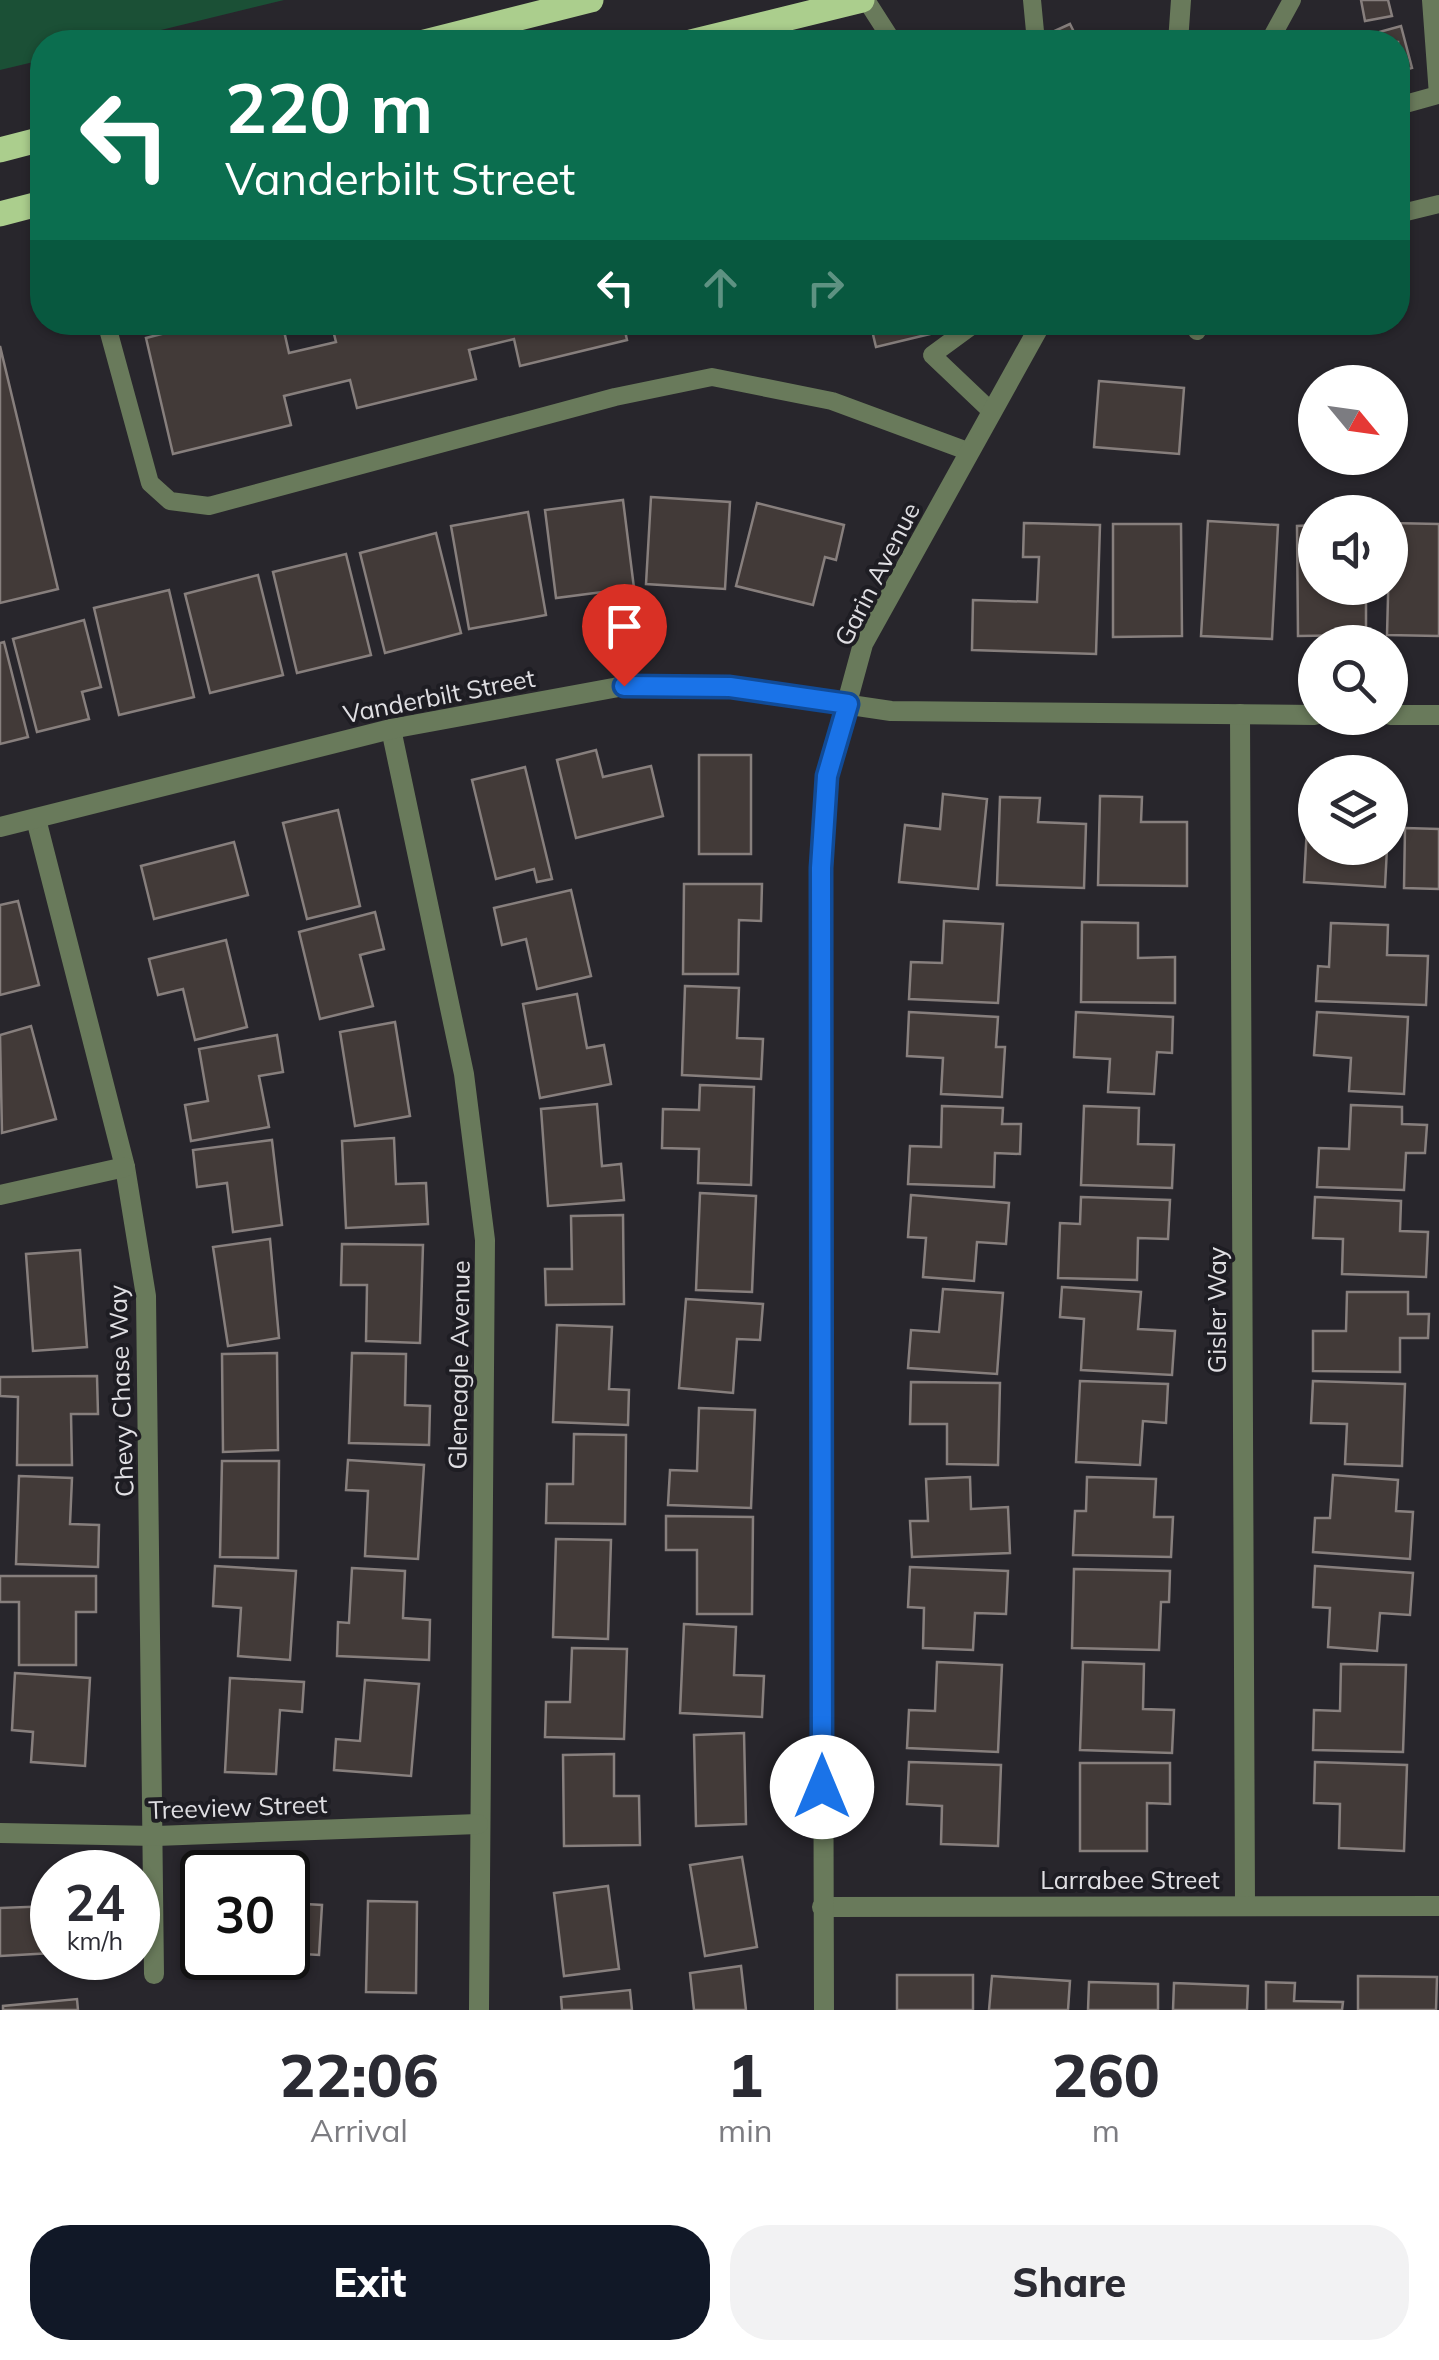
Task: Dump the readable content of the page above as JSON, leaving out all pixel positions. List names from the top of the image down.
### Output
{
  "streets": {
    "street": [
      "Garin Avenue",
      "Vanderbilt Street",
      "Gisler Way",
      "Gleneagle Avenue",
      "Chevy Chase Way",
      "Treeview Street",
      "Larrabee Street"
    ]
  },
  "crossings": [
    ["Garin Avenue", "Vanderbilt Street"],
    ["Garin Avenue", "Larrabee Street"],
    ["Vanderbilt Street", "Gisler Way"],
    ["Vanderbilt Street", "Gleneagle Avenue"],
    ["Vanderbilt Street", "Chevy Chase Way"],
    ["Gisler Way", "Larrabee Street"],
    ["Gleneagle Avenue", "Treeview Street"],
    ["Chevy Chase Way", "Treeview Street"]
  ],
  "north": "bottom right",
  "page": {
    "turn": ["220 m", "Vanderbilt Street"],
    "speed": "24 km/h",
    "limit": "30",
    "eta": [
      "22:06",
      "Arrival",
      "1",
      "min",
      "260",
      "m"
    ],
    "buttons": ["Exit", "Share"]
  }
}
